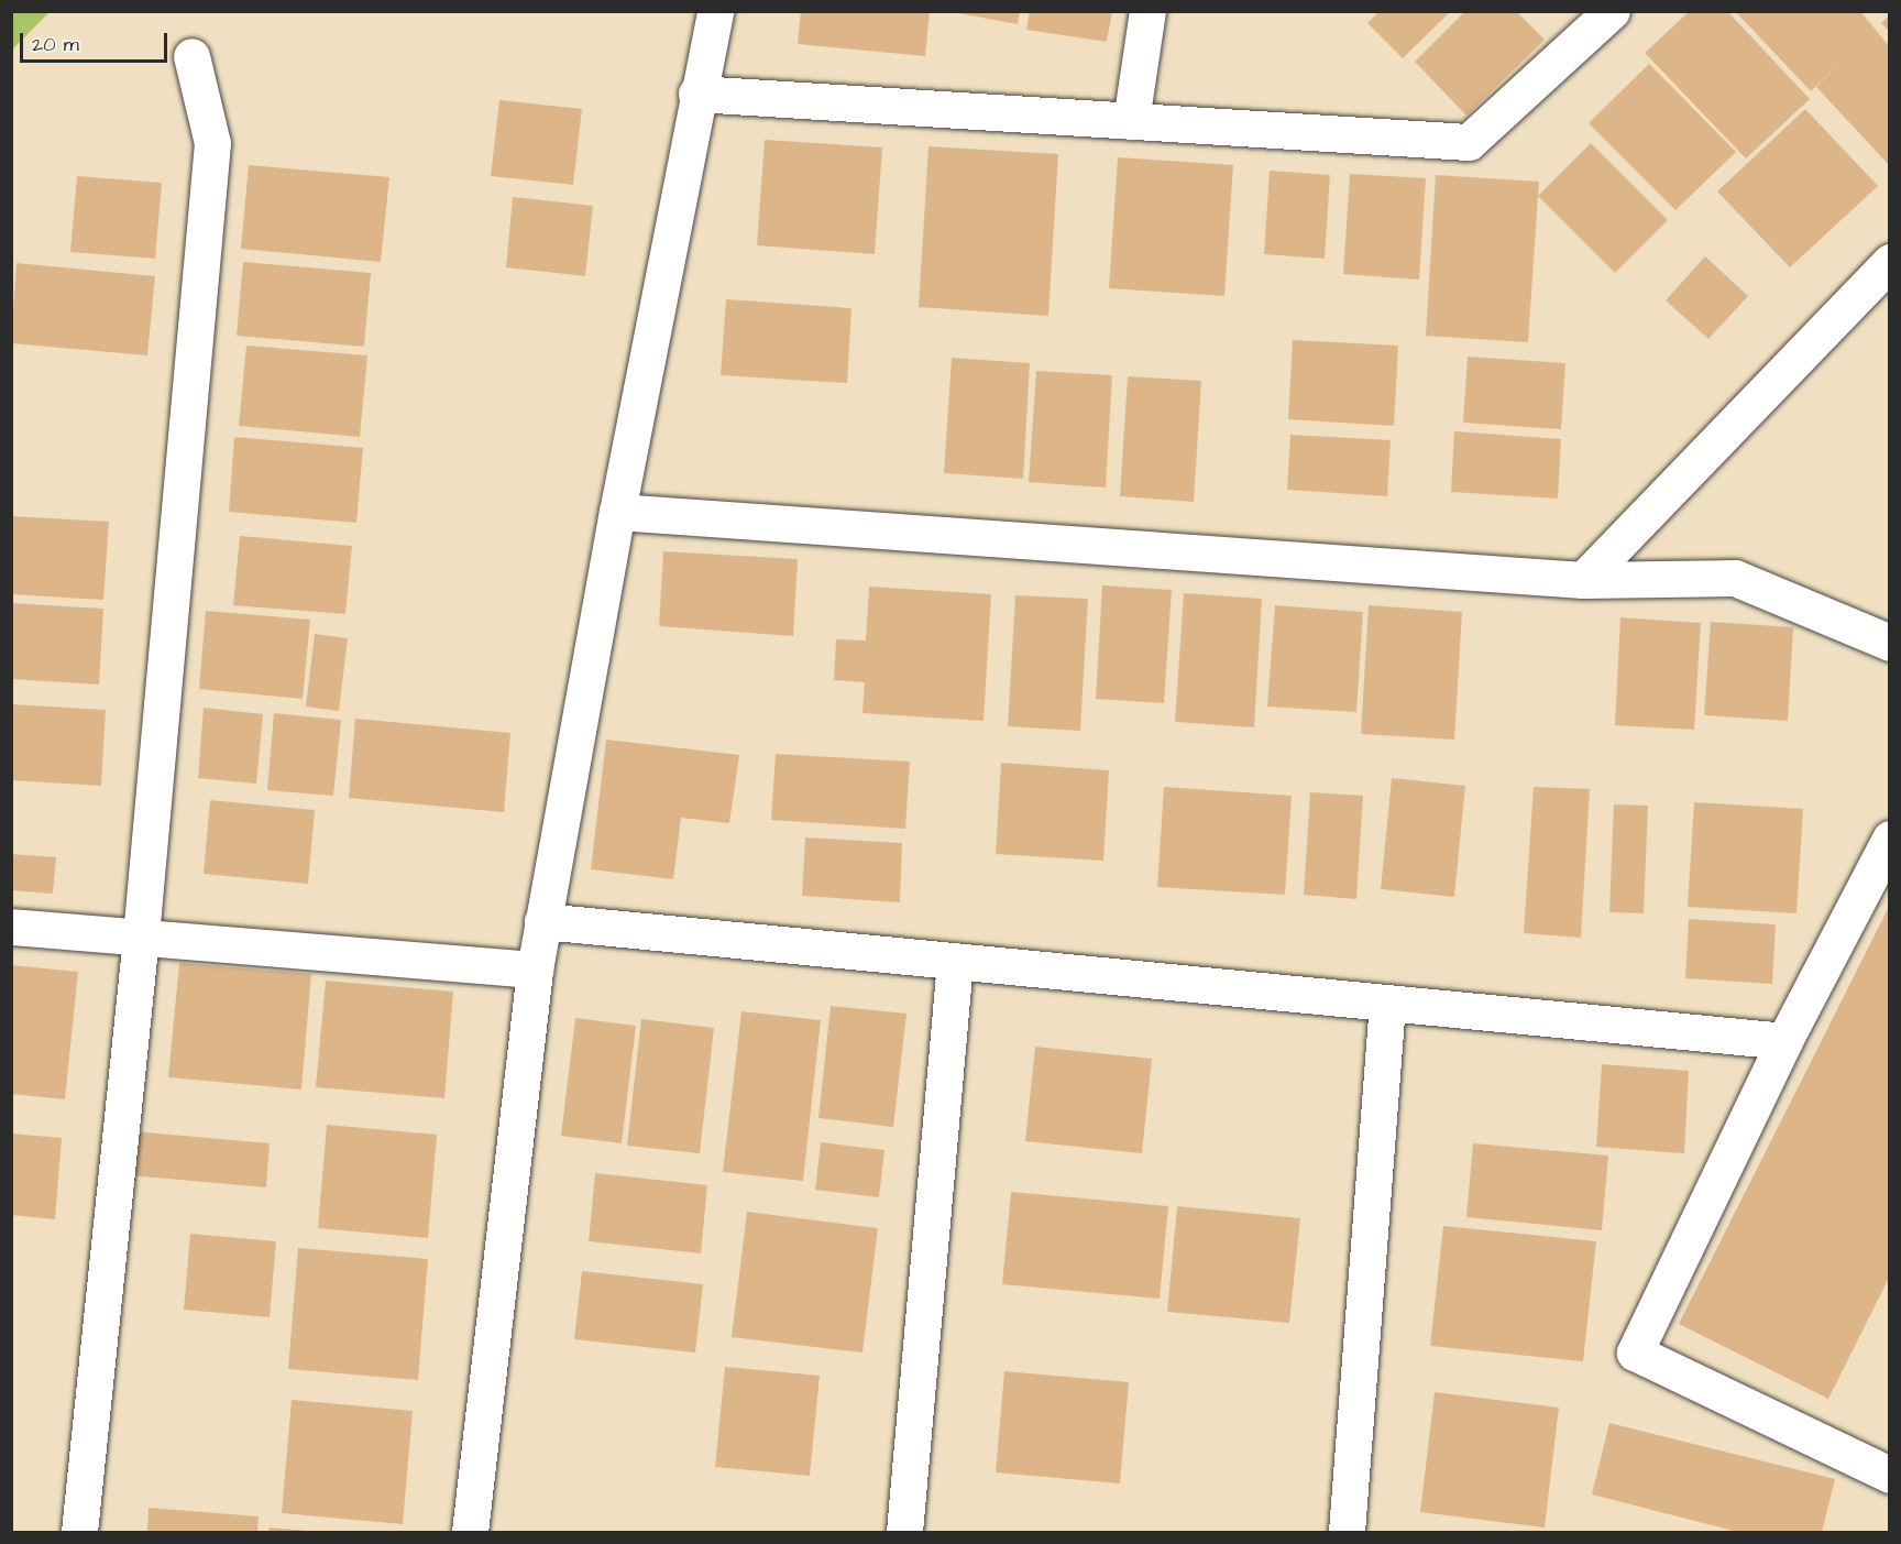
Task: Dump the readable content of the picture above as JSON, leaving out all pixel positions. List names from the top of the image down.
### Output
{
  "scale_bar": "20 m"
}
